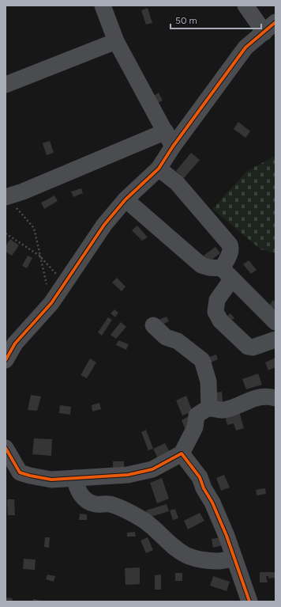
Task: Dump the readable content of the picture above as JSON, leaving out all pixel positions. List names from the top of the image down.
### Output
{
  "scale_bar": "50 m"
}
